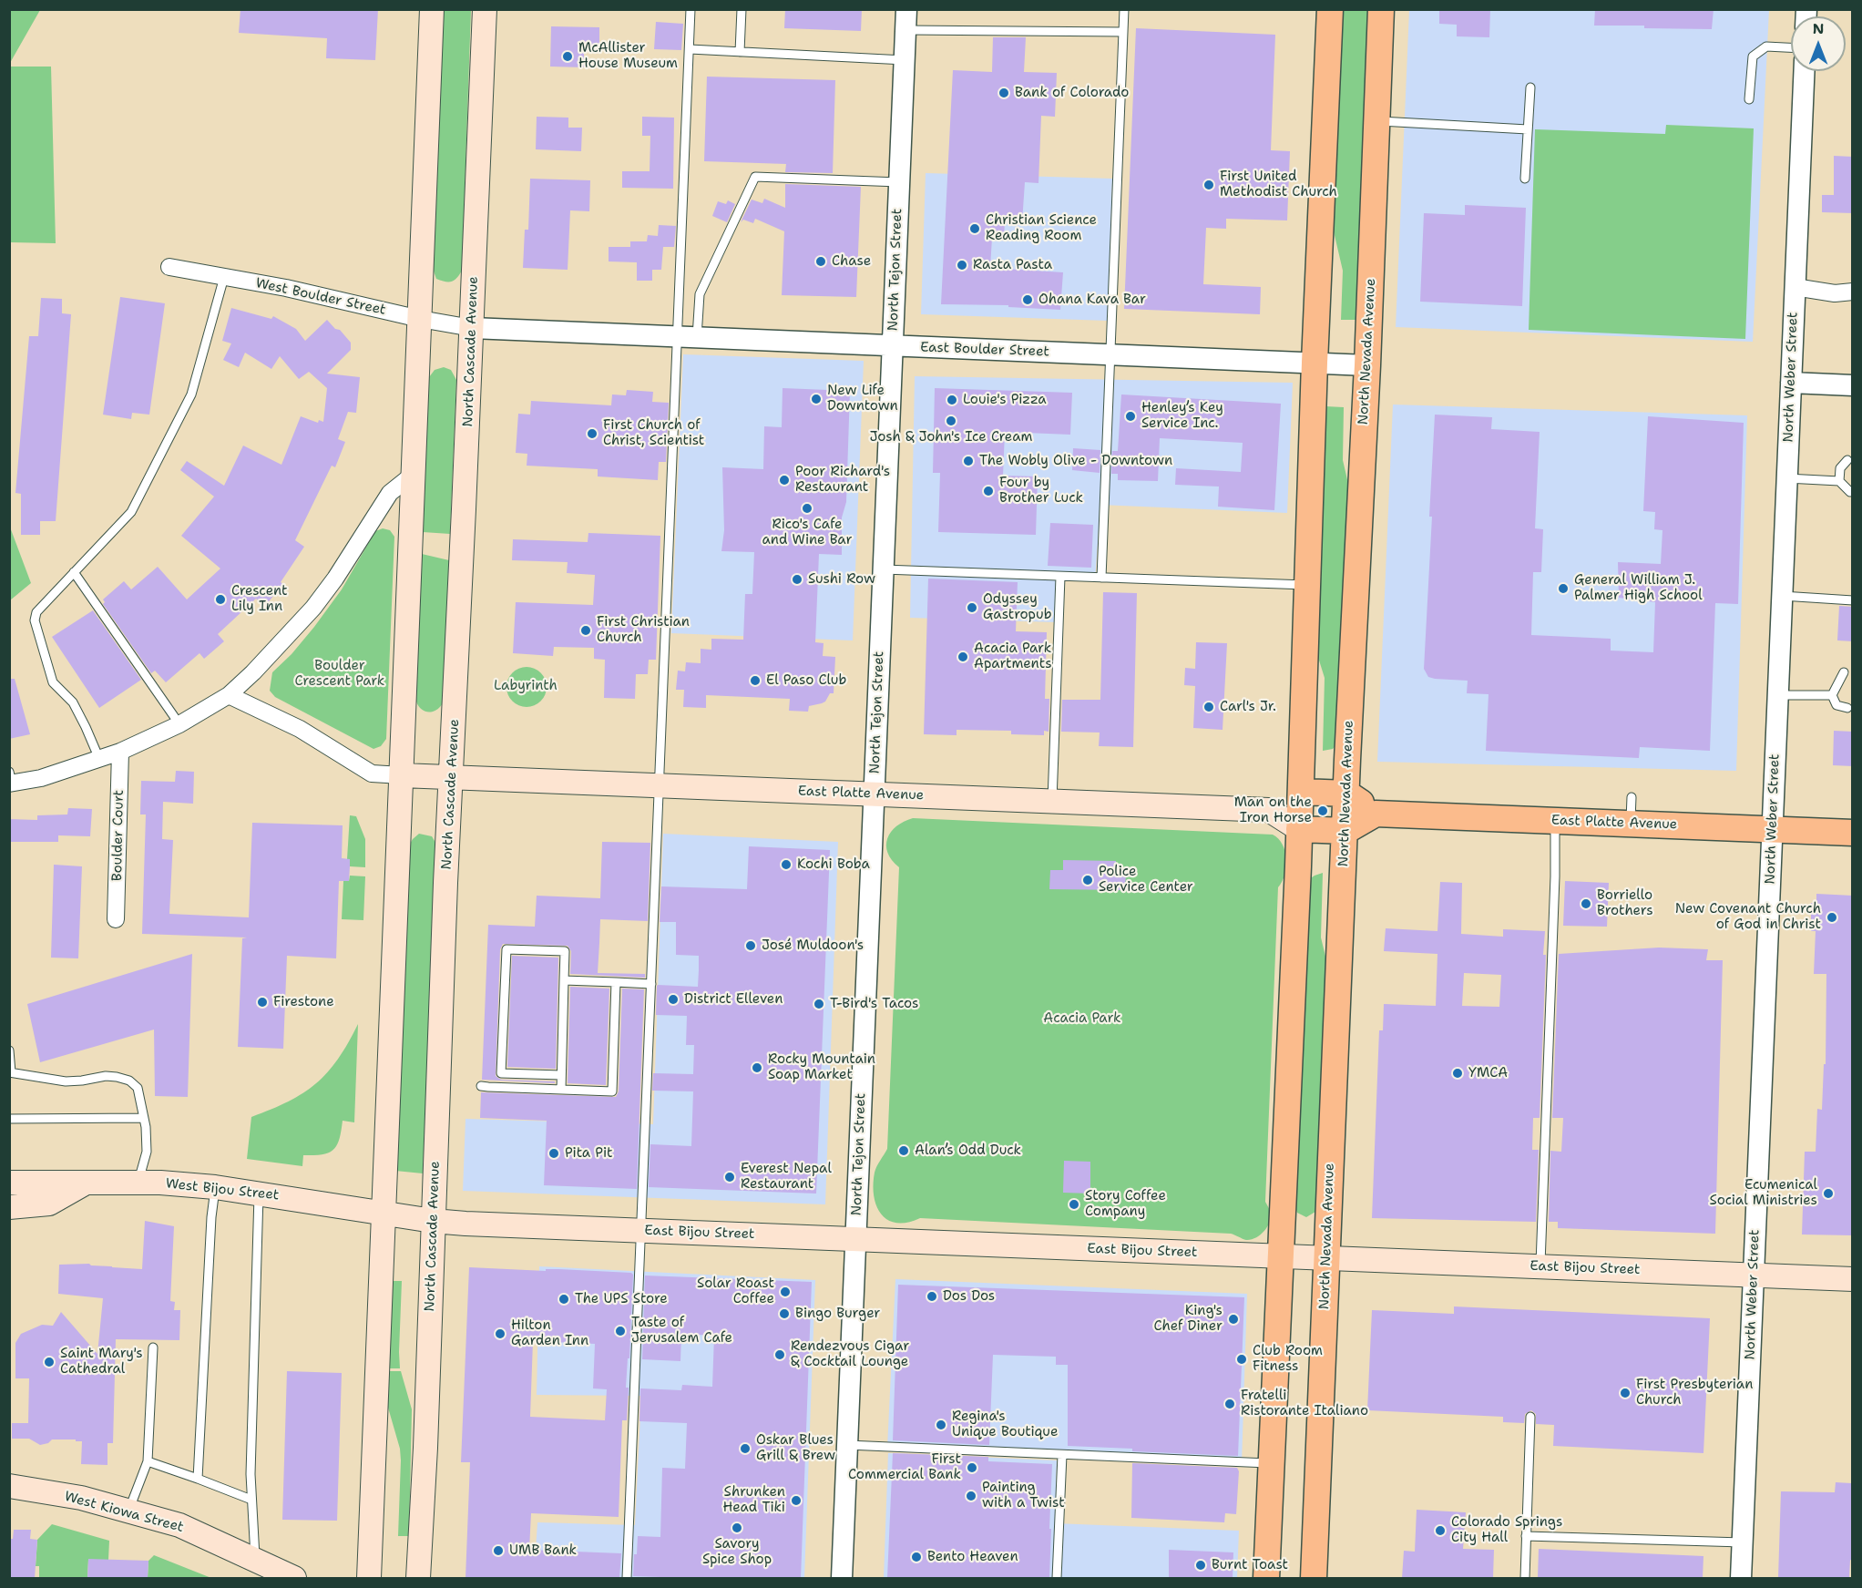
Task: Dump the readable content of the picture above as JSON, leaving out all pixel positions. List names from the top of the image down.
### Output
{
  "streets": {
    "main road": [
      "North Cascade Avenue",
      "North Nevada Avenue",
      "East Platte Avenue",
      "West Bijou Street",
      "East Bijou Street",
      "West Kiowa Street"
    ],
    "street": [
      "North Tejon Street",
      "West Boulder Street",
      "East Boulder Street",
      "North Weber Street",
      "Boulder Court"
    ]
  },
  "crossings": [
    ["North Tejon Street", "East Boulder Street"],
    ["North Tejon Street", "East Platte Avenue"],
    ["North Tejon Street", "East Bijou Street"],
    ["West Boulder Street", "East Boulder Street"],
    ["West Boulder Street", "North Cascade Avenue"],
    ["East Boulder Street", "North Cascade Avenue"],
    ["East Boulder Street", "North Nevada Avenue"],
    ["North Cascade Avenue", "East Platte Avenue"],
    ["North Cascade Avenue", "West Bijou Street"],
    ["North Cascade Avenue", "East Bijou Street"],
    ["North Nevada Avenue", "East Platte Avenue"],
    ["North Nevada Avenue", "East Bijou Street"],
    ["North Weber Street", "East Platte Avenue"],
    ["North Weber Street", "East Bijou Street"],
    ["West Bijou Street", "East Bijou Street"]
  ],
  "parks": ["Boulder Crescent Park", "Labyrinth", "Acacia Park"],
  "places": [
    "McAllister House Museum",
    "Bank of Colorado",
    "First United Methodist Church",
    "Christian Science Reading Room",
    "Chase",
    "Rasta Pasta",
    "Ohana Kava Bar",
    "New Life Downtown",
    "Louie's Pizza",
    "Henley’s Key Service Inc.",
    "Josh & John's Ice Cream",
    "First Church of Christ, Scientist",
    "The Wobly Olive - Downtown",
    "Poor Richard's Restaurant",
    "Four by Brother Luck",
    "Rico's Cafe and Wine Bar",
    "Sushi Row",
    "General William J. Palmer High School",
    "Crescent Lily Inn",
    "Odyssey Gastropub",
    "First Christian Church",
    "Acacia Park Apartments",
    "El Paso Club",
    "Carl's Jr.",
    "Man on the Iron Horse",
    "Kochi Boba",
    "Police Service Center",
    "Borriello Brothers",
    "New Covenant Church of God in Christ",
    "José Muldoon's",
    "District Elleven",
    "Firestone",
    "T-Bird's Tacos",
    "Rocky Mountain Soap Market",
    "YMCA",
    "Alan’s Odd Duck",
    "Pita Pit",
    "Everest Nepal Restaurant",
    "Ecumenical Social Ministries",
    "Story Coffee Company",
    "Solar Roast Coffee",
    "Dos Dos",
    "The UPS Store",
    "Bingo Burger",
    "King's Chef Diner",
    "Taste of Jerusalem Cafe",
    "Hilton Garden Inn",
    "Rendezvous Cigar & Cocktail Lounge",
    "Club Room Fitness",
    "Saint Mary's Cathedral",
    "First Presbyterian Church",
    "Fratelli Ristorante Italiano",
    "Regina's Unique Boutique",
    "Oskar Blues Grill & Brew",
    "First Commercial Bank",
    "Painting with a Twist",
    "Shrunken Head Tiki",
    "Savory Spice Shop",
    "Colorado Springs City Hall",
    "UMB Bank",
    "Bento Heaven",
    "Burnt Toast"
  ],
  "north": "top"
}
